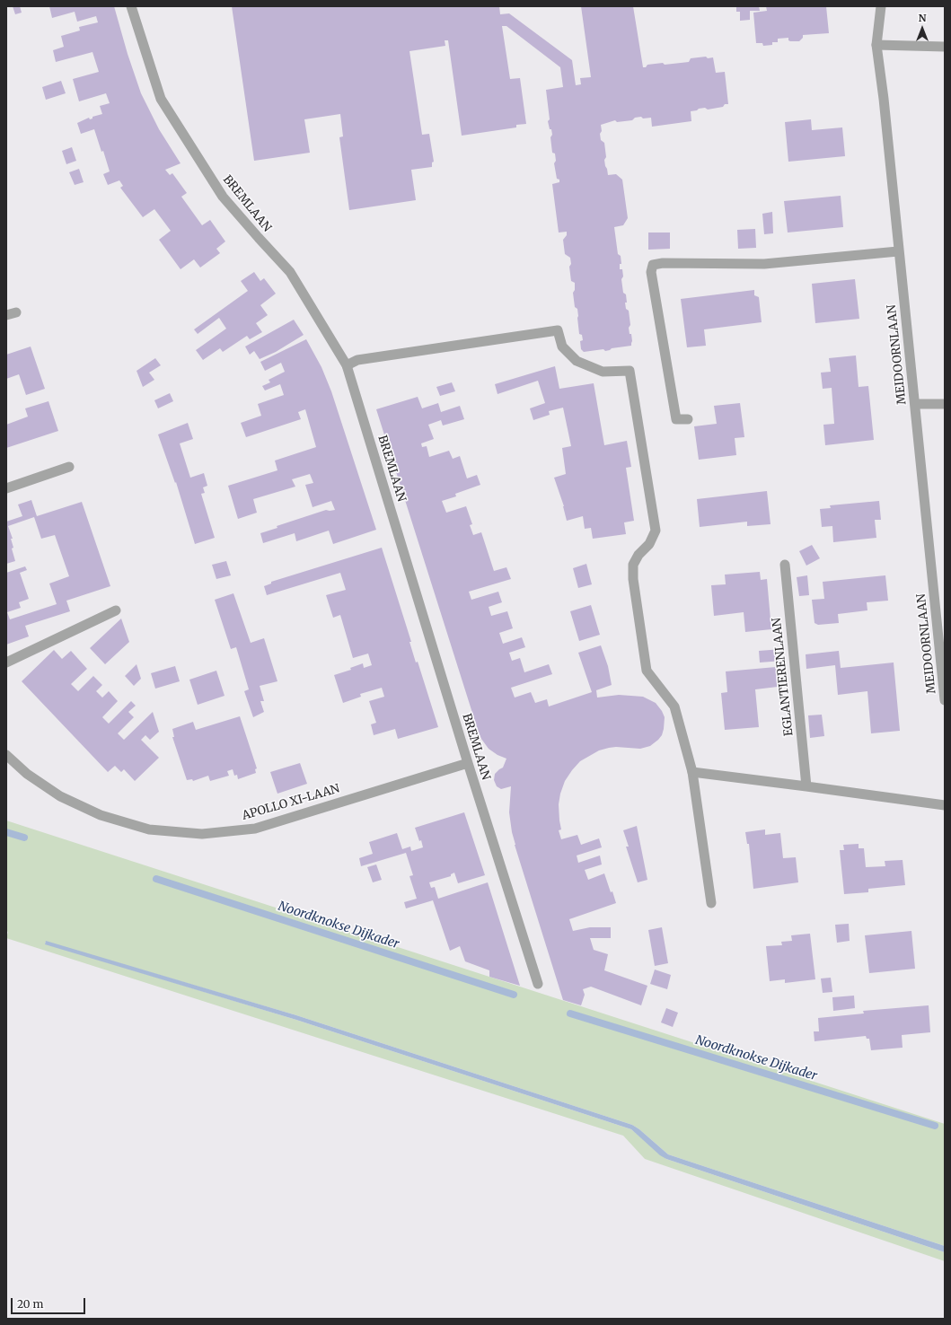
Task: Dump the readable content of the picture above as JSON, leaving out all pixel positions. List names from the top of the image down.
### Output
{
  "streets": {
    "street": [
      "BREMLAAN",
      "MEIDOORNLAAN",
      "EGLANTIERENLAAN",
      "APOLLO XI-LAAN"
    ]
  },
  "crossings": [
    ["BREMLAAN", "APOLLO XI-LAAN"]
  ],
  "water": ["Noordknokse Dijkader"],
  "scale_bar": "20 m",
  "north": "top"
}
